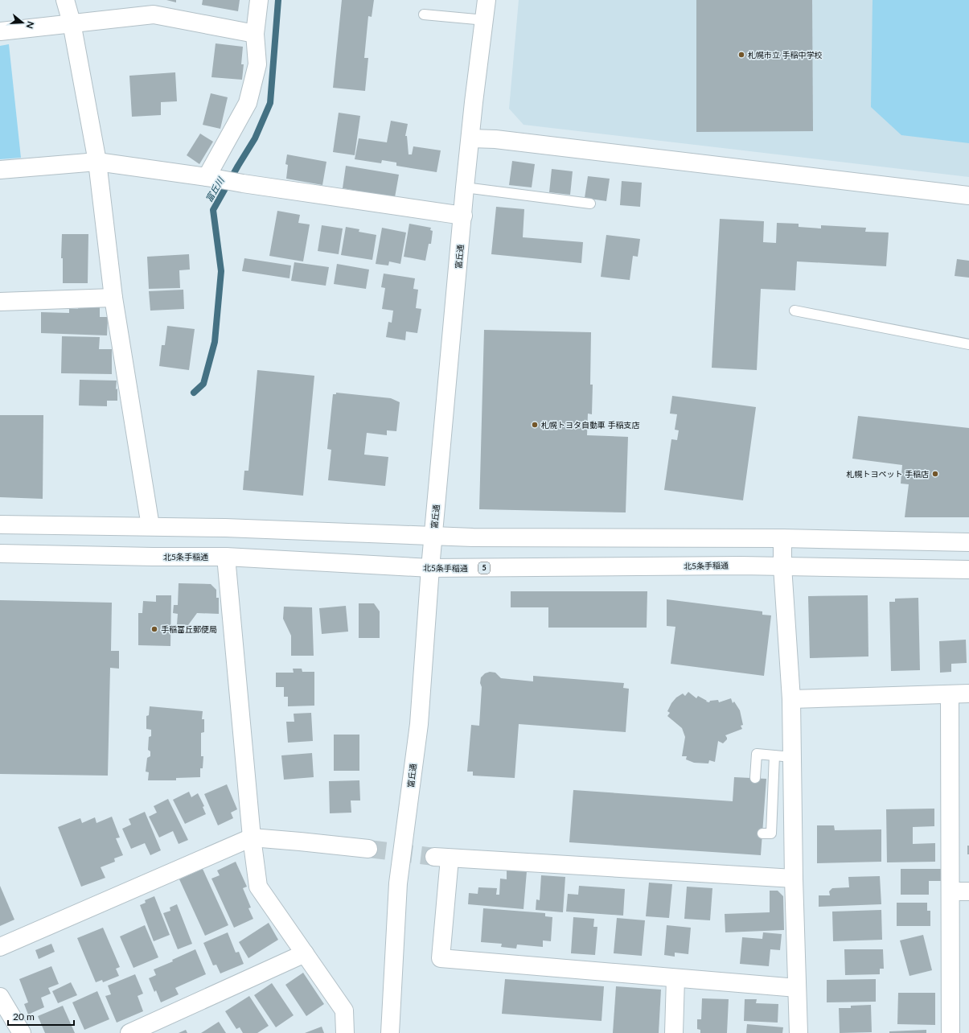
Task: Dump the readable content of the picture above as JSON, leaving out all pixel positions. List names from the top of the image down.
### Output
{
  "streets": {
    "main road": ["富丘通", "北5条手稲通", "5"]
  },
  "crossings": [
    ["富丘通", "北5条手稲通"]
  ],
  "water": ["富丘川"],
  "places": [
    "札幌市立 手稲中学校",
    "札幌トヨタ自動車 手稲支店",
    "札幌トヨペット 手稲店",
    "手稲富丘郵便局"
  ],
  "scale_bar": "20 m",
  "north": "right"
}
